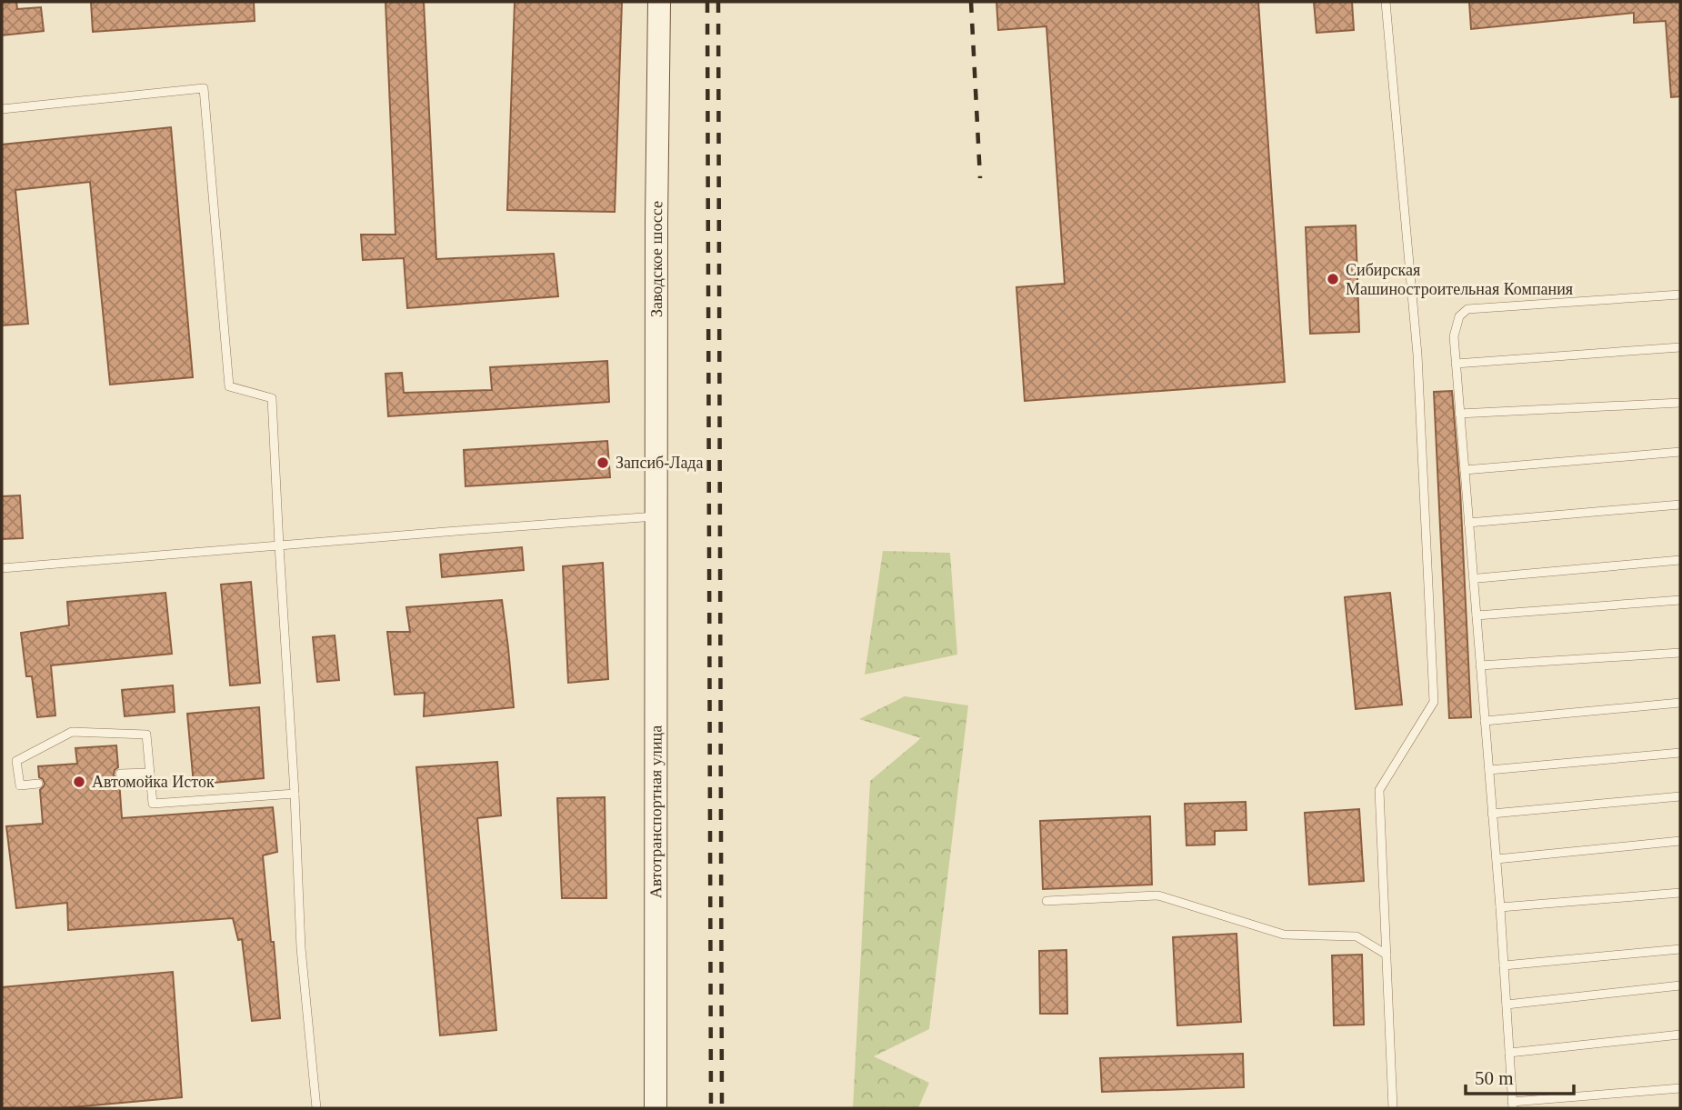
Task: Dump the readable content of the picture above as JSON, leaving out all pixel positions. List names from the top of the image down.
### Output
{
  "streets": {
    "main road": ["Заводское шоссе", "Автотранспортная улица"]
  },
  "crossings": [
    ["Заводское шоссе", "Автотранспортная улица"]
  ],
  "places": ["Сибирская Машиностроительная Компания", "Запсиб-Лада", "Автомойка Исток"],
  "scale_bar": "50 m"
}
